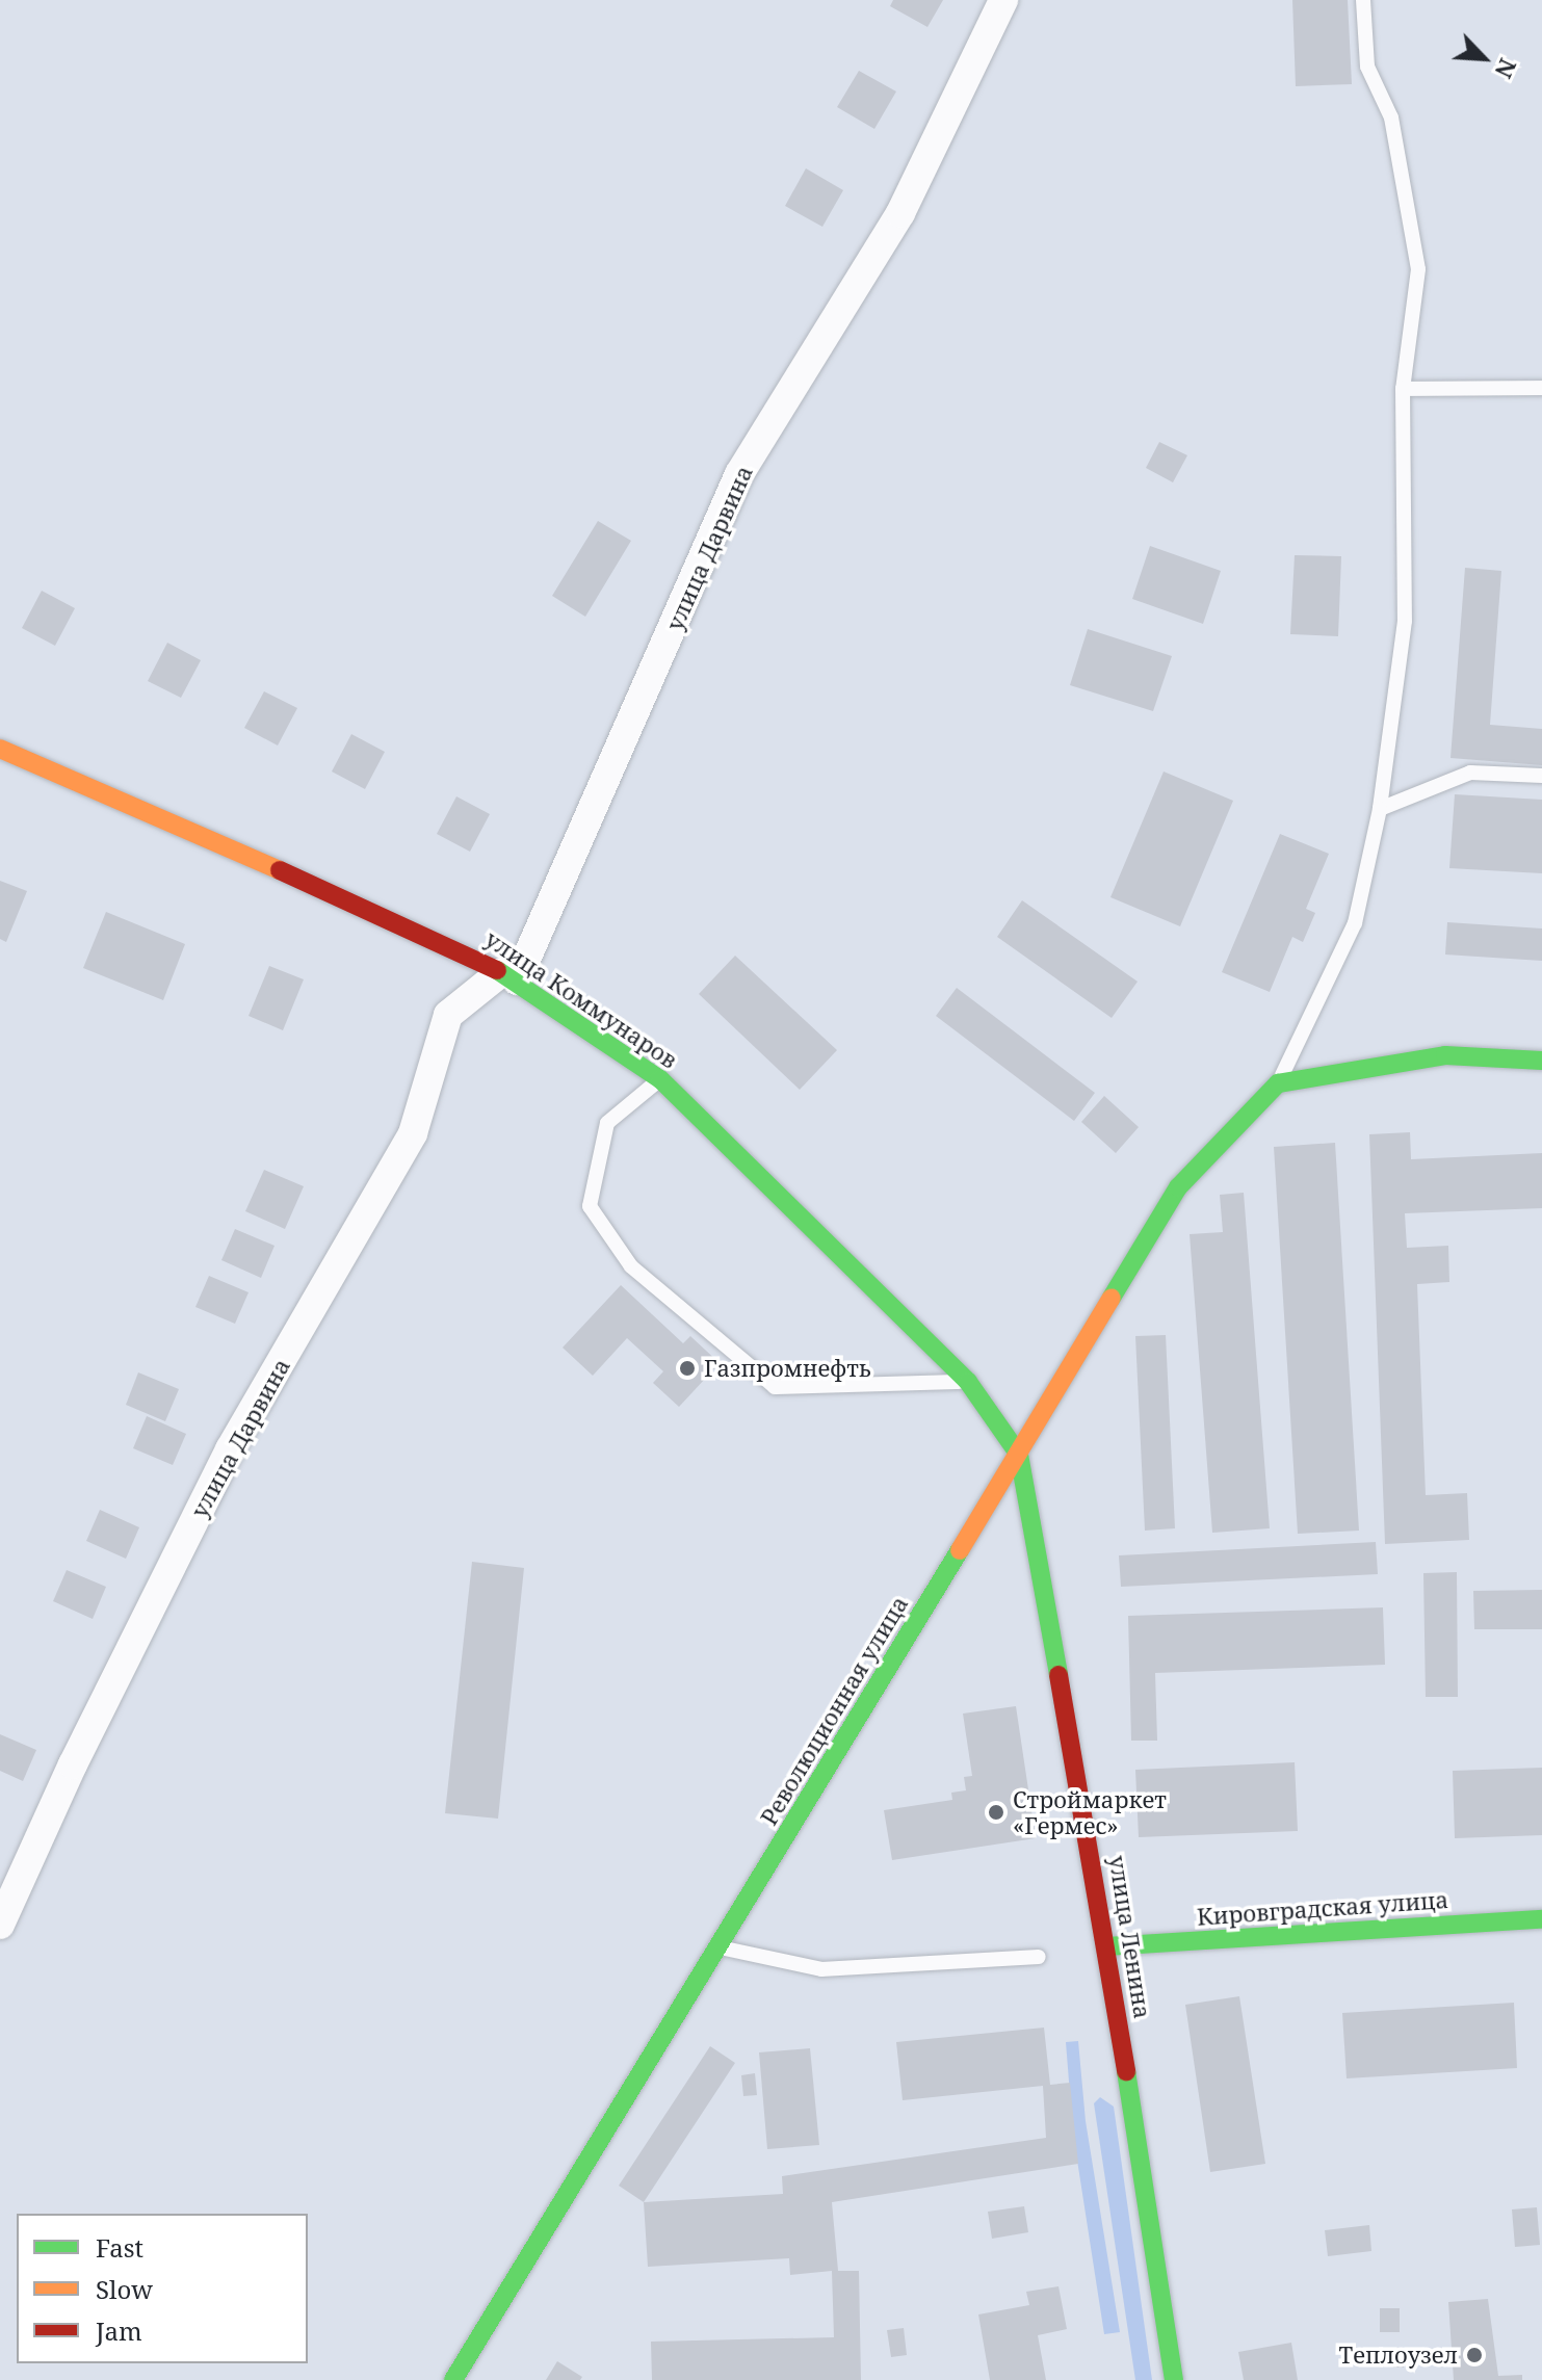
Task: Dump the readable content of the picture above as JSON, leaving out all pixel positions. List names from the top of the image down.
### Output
{
  "streets": {
    "main road": [
      "улица Коммунаров",
      "Революционная улица",
      "Кировградская улица",
      "улица Ленина"
    ],
    "street": ["улица Дарвина"]
  },
  "crossings": [
    ["улица Дарвина", "улица Коммунаров"],
    ["улица Коммунаров", "Революционная улица"],
    ["улица Коммунаров", "улица Ленина"],
    ["Революционная улица", "улица Ленина"],
    ["Кировградская улица", "улица Ленина"]
  ],
  "places": ["Газпромнефть", "Строймаркет «Гермес»", "Теплоузел"],
  "legend": ["Fast", "Slow", "Jam"],
  "north": "bottom right"
}
